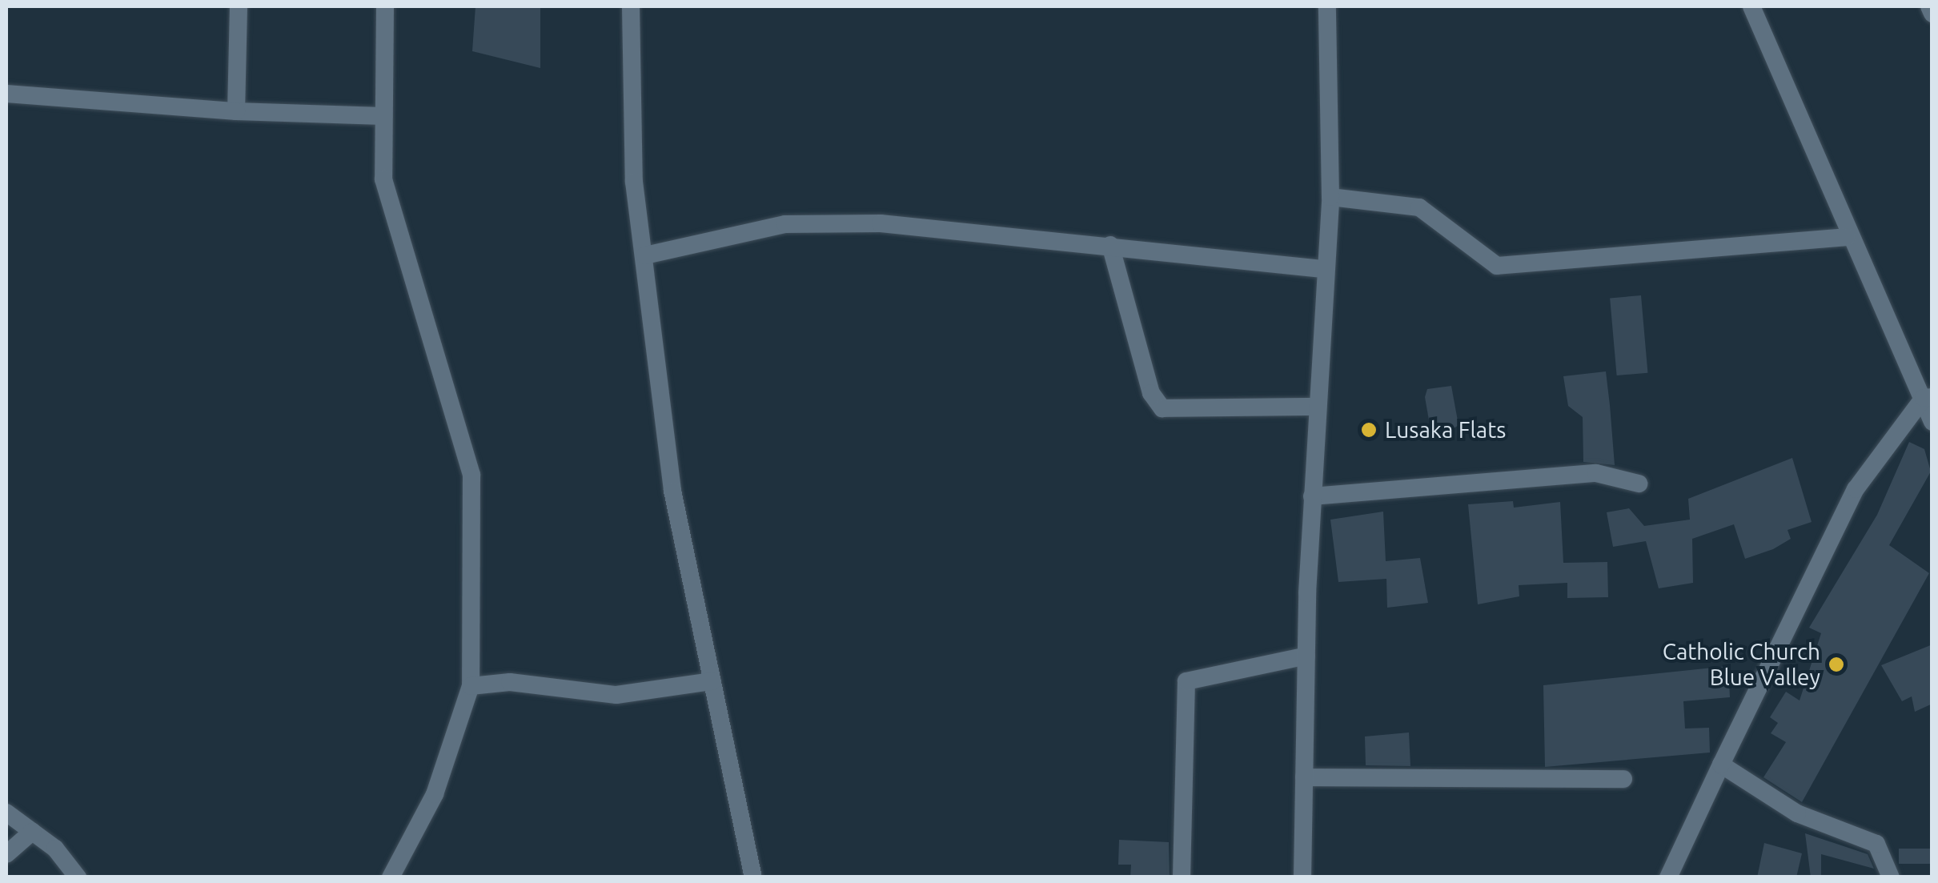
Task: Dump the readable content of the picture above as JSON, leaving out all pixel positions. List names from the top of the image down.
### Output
{
  "places": ["Lusaka Flats", "Catholic Church Blue Valley"]
}
